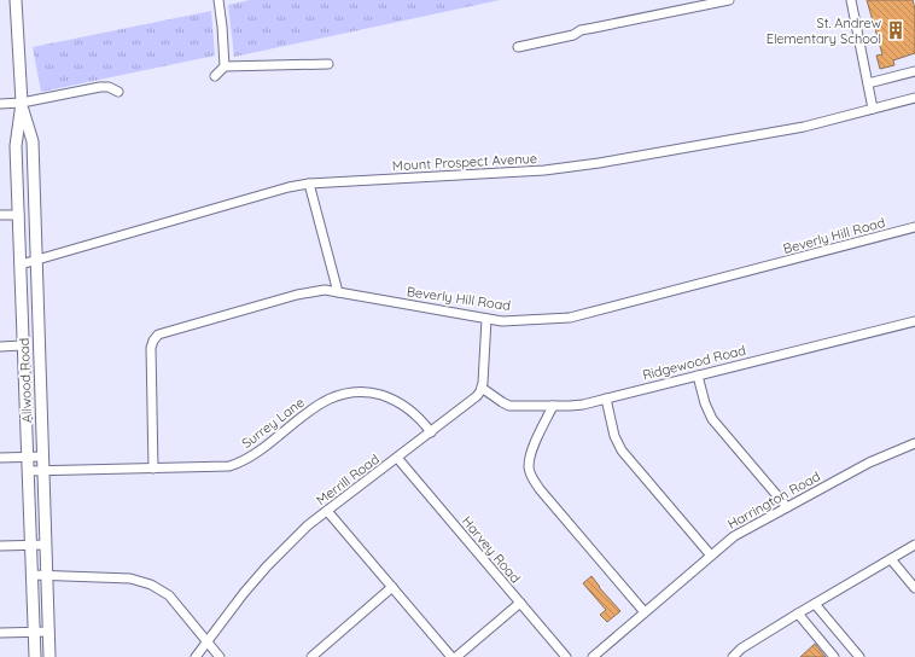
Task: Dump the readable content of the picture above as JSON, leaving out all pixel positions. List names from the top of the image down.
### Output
{
  "streets": {
    "main road": ["Allwood Road"],
    "street": [
      "Mount Prospect Avenue",
      "Beverly Hill Road",
      "Ridgewood Road",
      "Surrey Lane",
      "Merrill Road",
      "Harrington Road",
      "Harvey Road"
    ]
  },
  "crossings": [
    ["Mount Prospect Avenue", "Allwood Road"],
    ["Beverly Hill Road", "Surrey Lane"],
    ["Ridgewood Road", "Merrill Road"],
    ["Allwood Road", "Surrey Lane"],
    ["Surrey Lane", "Merrill Road"],
    ["Merrill Road", "Harvey Road"]
  ],
  "places": {
    "building": ["St. Andrew Elementary School"]
  }
}
